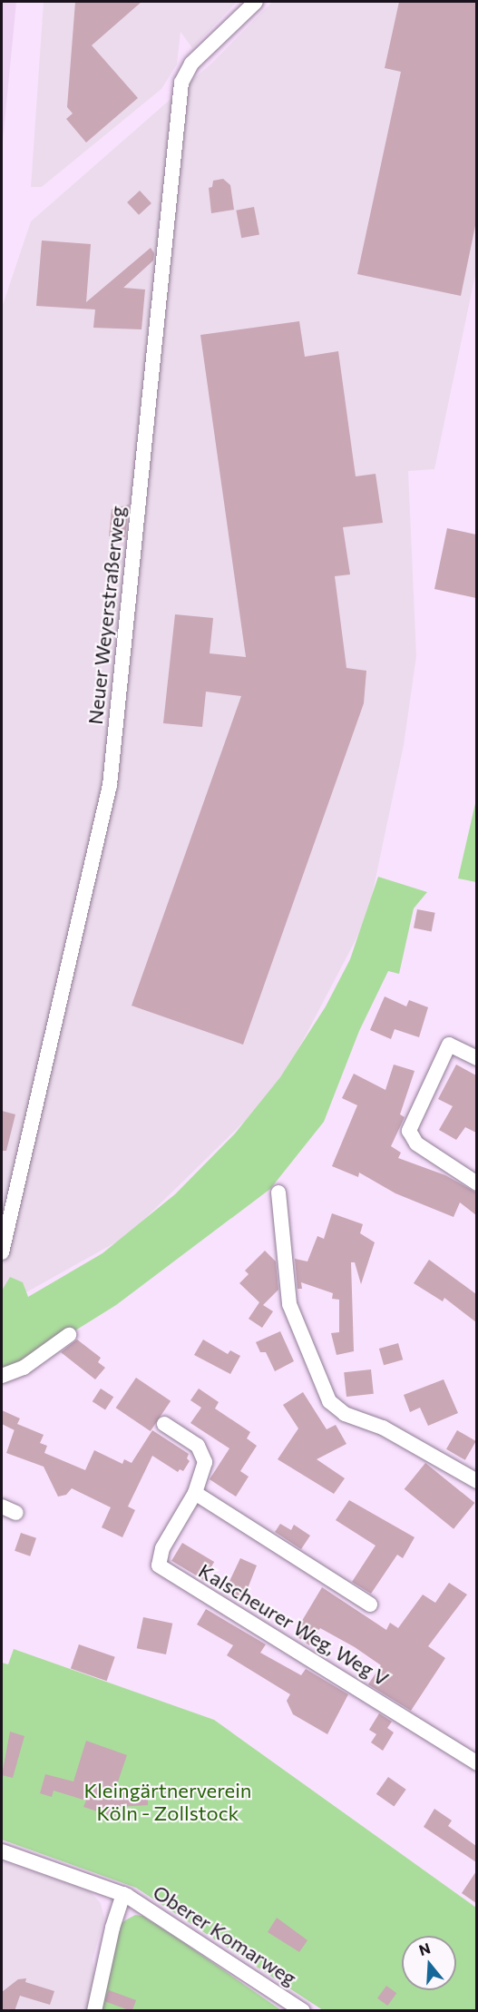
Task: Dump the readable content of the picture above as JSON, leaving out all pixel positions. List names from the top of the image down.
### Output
{
  "streets": {
    "street": ["Neuer Weyerstraßerweg", "Kalscheurer Weg, Weg V", "Oberer Komarweg"]
  },
  "parks": ["Kleingärtnerverein Köln - Zollstock"],
  "north": "top"
}
